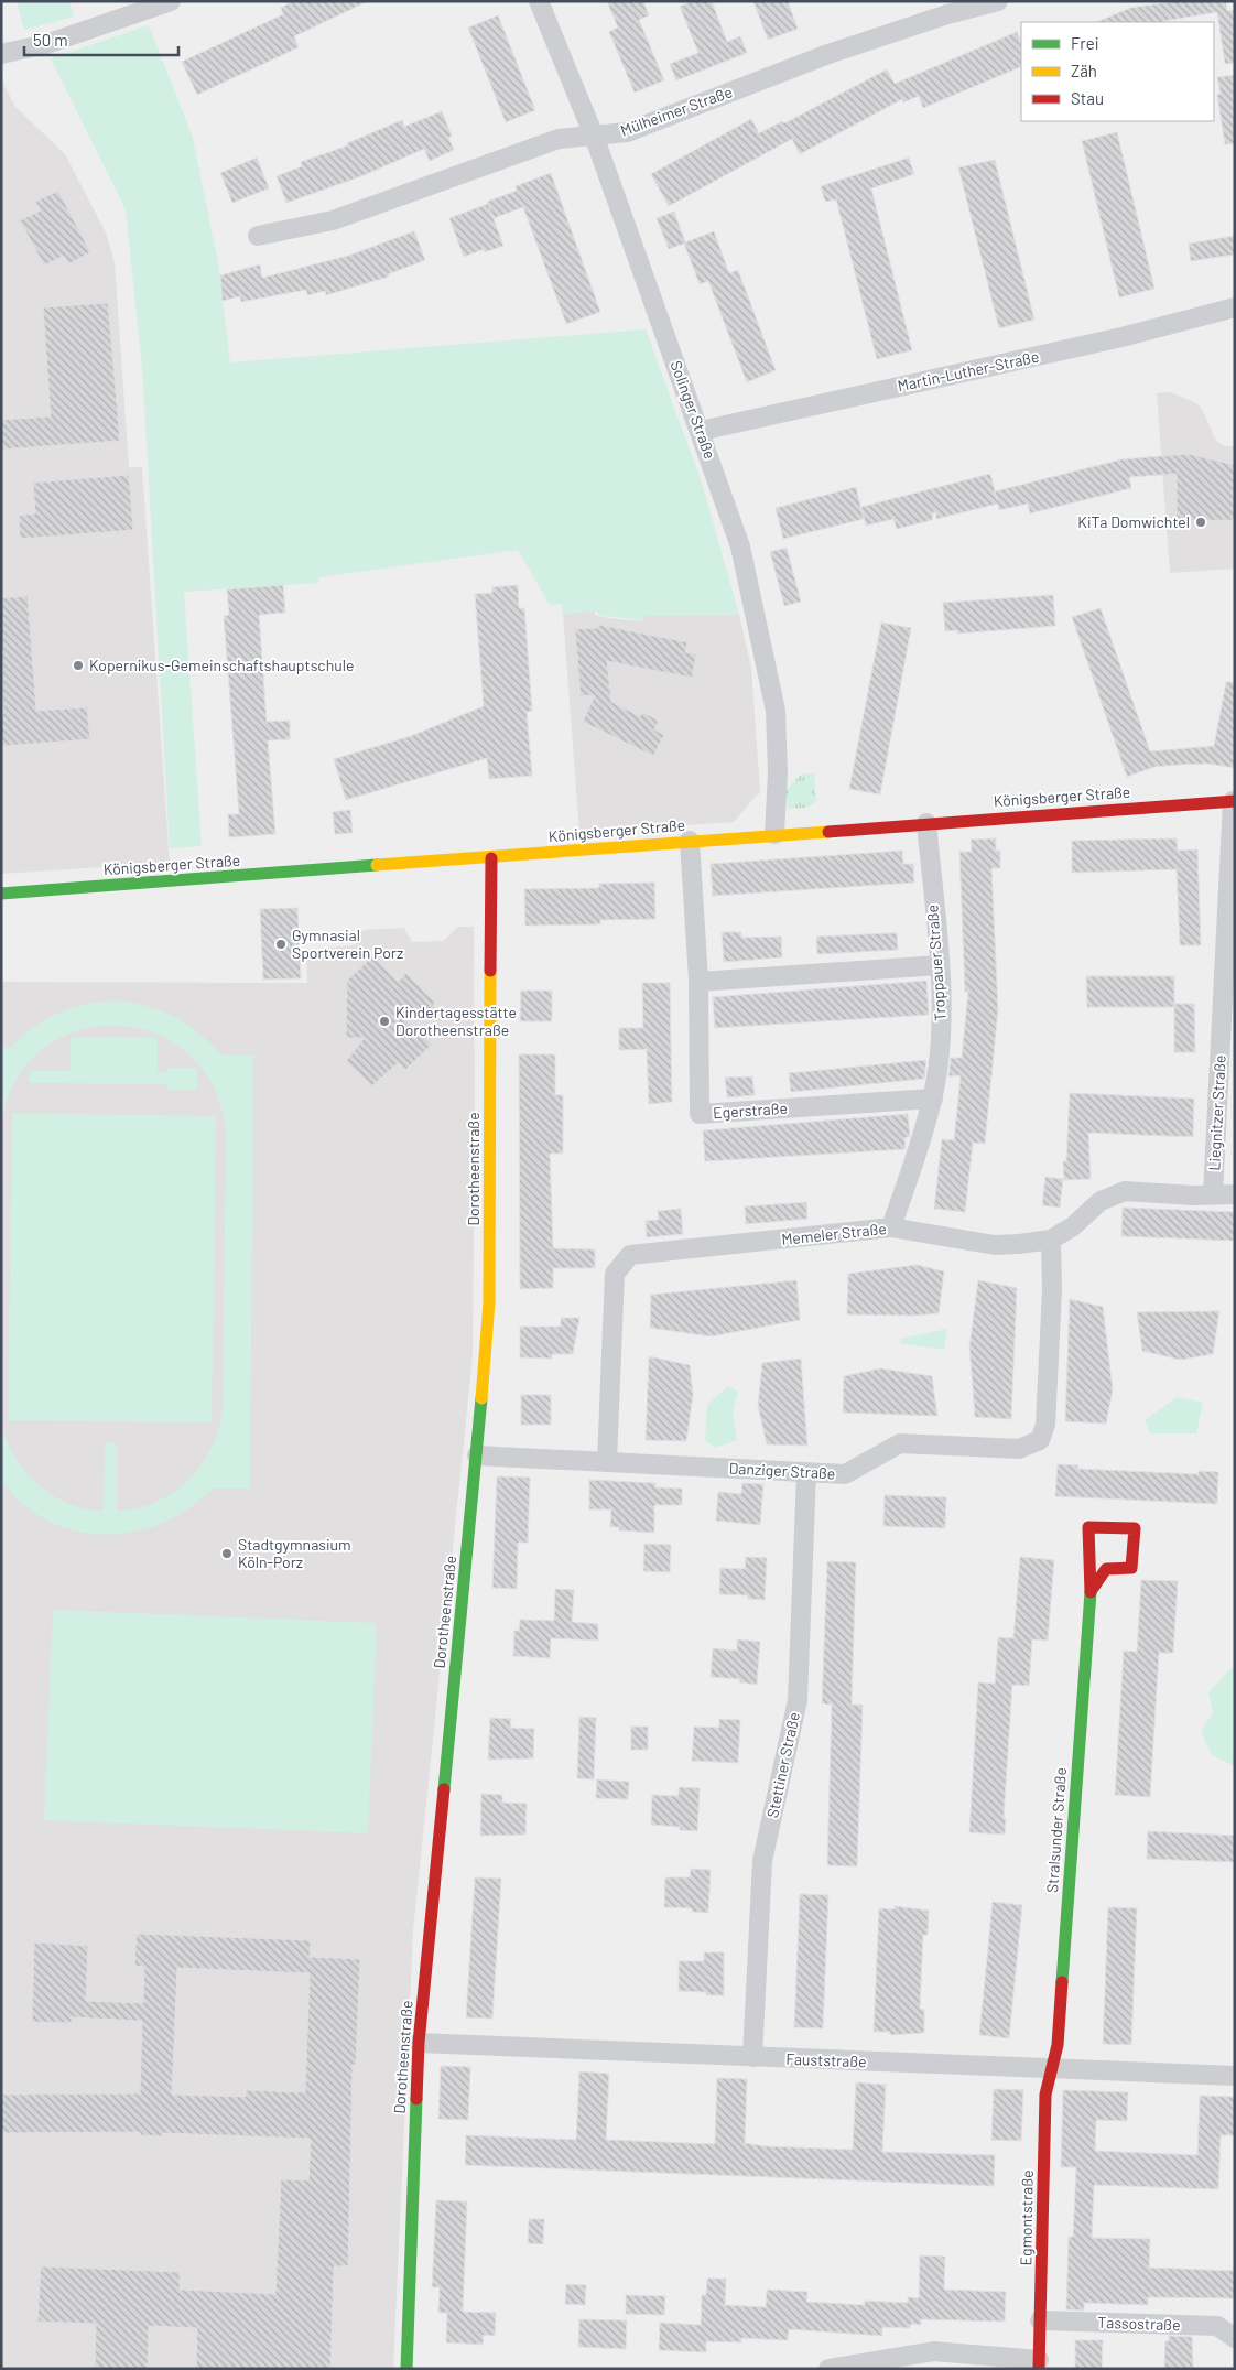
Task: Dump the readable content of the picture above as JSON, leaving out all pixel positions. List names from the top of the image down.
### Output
{
  "streets": {
    "street": [
      "Mülheimer Straße",
      "Martin-Luther-Straße",
      "Solinger Straße",
      "Königsberger Straße",
      "Troppauer Straße",
      "Egerstraße",
      "Liegnitzer Straße",
      "Dorotheenstraße",
      "Memeler Straße",
      "Danziger Straße",
      "Stettiner Straße",
      "Stralsunder Straße",
      "Fauststraße",
      "Egmontstraße",
      "Tassostraße"
    ]
  },
  "crossings": [
    ["Mülheimer Straße", "Solinger Straße"],
    ["Martin-Luther-Straße", "Solinger Straße"],
    ["Solinger Straße", "Königsberger Straße"],
    ["Königsberger Straße", "Troppauer Straße"],
    ["Königsberger Straße", "Egerstraße"],
    ["Königsberger Straße", "Liegnitzer Straße"],
    ["Königsberger Straße", "Dorotheenstraße"],
    ["Troppauer Straße", "Egerstraße"],
    ["Troppauer Straße", "Memeler Straße"],
    ["Liegnitzer Straße", "Memeler Straße"],
    ["Dorotheenstraße", "Danziger Straße"],
    ["Dorotheenstraße", "Fauststraße"],
    ["Memeler Straße", "Danziger Straße"],
    ["Danziger Straße", "Stettiner Straße"],
    ["Stettiner Straße", "Fauststraße"],
    ["Stralsunder Straße", "Fauststraße"],
    ["Stralsunder Straße", "Egmontstraße"],
    ["Fauststraße", "Egmontstraße"],
    ["Egmontstraße", "Tassostraße"]
  ],
  "places": [
    "KiTa Domwichtel",
    "Kopernikus-Gemeinschaftshauptschule",
    "Gymnasial Sportverein Porz",
    "Kindertagesstätte Dorotheenstraße",
    "Stadtgymnasium Köln-Porz"
  ],
  "legend": ["Frei", "Zäh", "Stau"],
  "scale_bar": "50 m"
}
